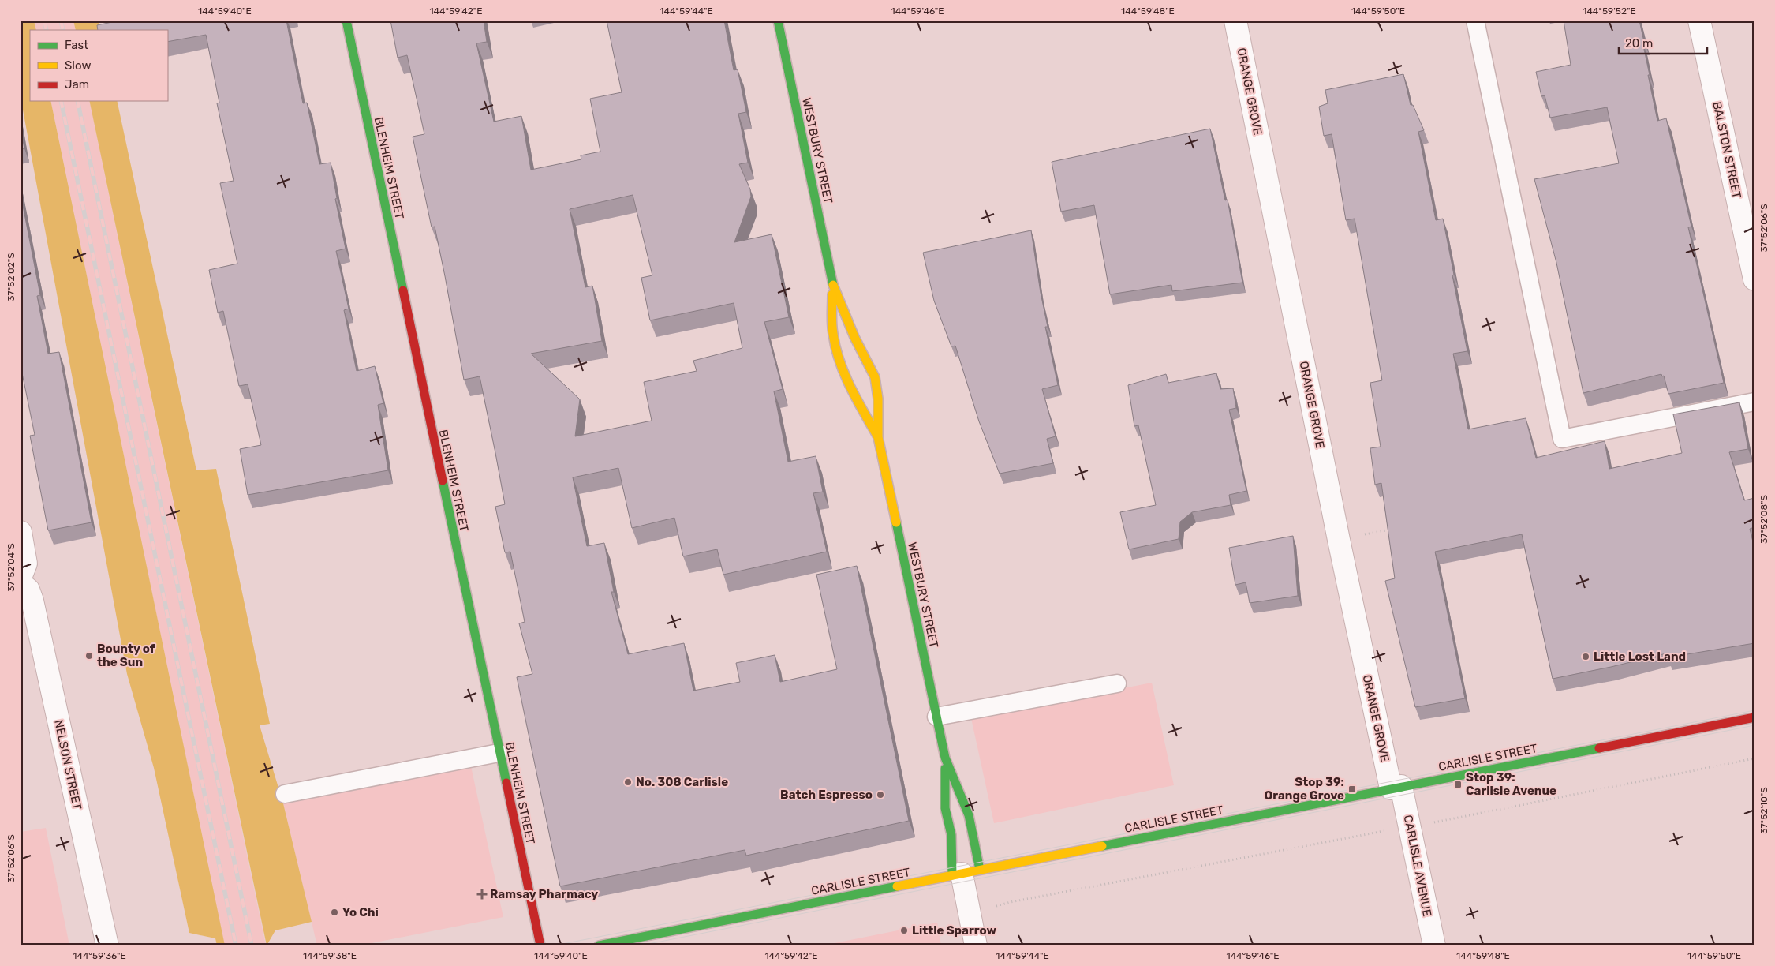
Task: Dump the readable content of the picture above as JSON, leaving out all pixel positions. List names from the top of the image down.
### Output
{
  "streets": {
    "street": [
      "ORANGE GROVE",
      "BALSTON STREET",
      "WESTBURY STREET",
      "BLENHEIM STREET",
      "CARLISLE STREET",
      "NELSON STREET",
      "CARLISLE AVENUE"
    ]
  },
  "crossings": [
    ["ORANGE GROVE", "CARLISLE STREET"],
    ["ORANGE GROVE", "CARLISLE AVENUE"],
    ["WESTBURY STREET", "CARLISLE STREET"],
    ["CARLISLE STREET", "CARLISLE AVENUE"]
  ],
  "places": {
    "other": [
      "Bounty of the Sun",
      "Little Lost Land",
      "No. 308 Carlisle",
      "Batch Espresso",
      "Yo Chi",
      "Little Sparrow"
    ],
    "transit": ["Stop 39: Carlisle Avenue", "Stop 39: Orange Grove"],
    "health": ["Ramsay Pharmacy"]
  },
  "legend": ["Fast", "Slow", "Jam"],
  "scale_bar": "20 m",
  "coordinates": [
    "144°59'40\"E",
    "144°59'42\"E",
    "144°59'44\"E",
    "144°59'46\"E",
    "144°59'48\"E",
    "144°59'50\"E",
    "144°59'52\"E",
    "37°52'06\"S",
    "37°52'02\"S",
    "37°52'08\"S",
    "37°52'04\"S",
    "37°52'10\"S",
    "144°59'36\"E",
    "144°59'38\"E"
  ]
}
